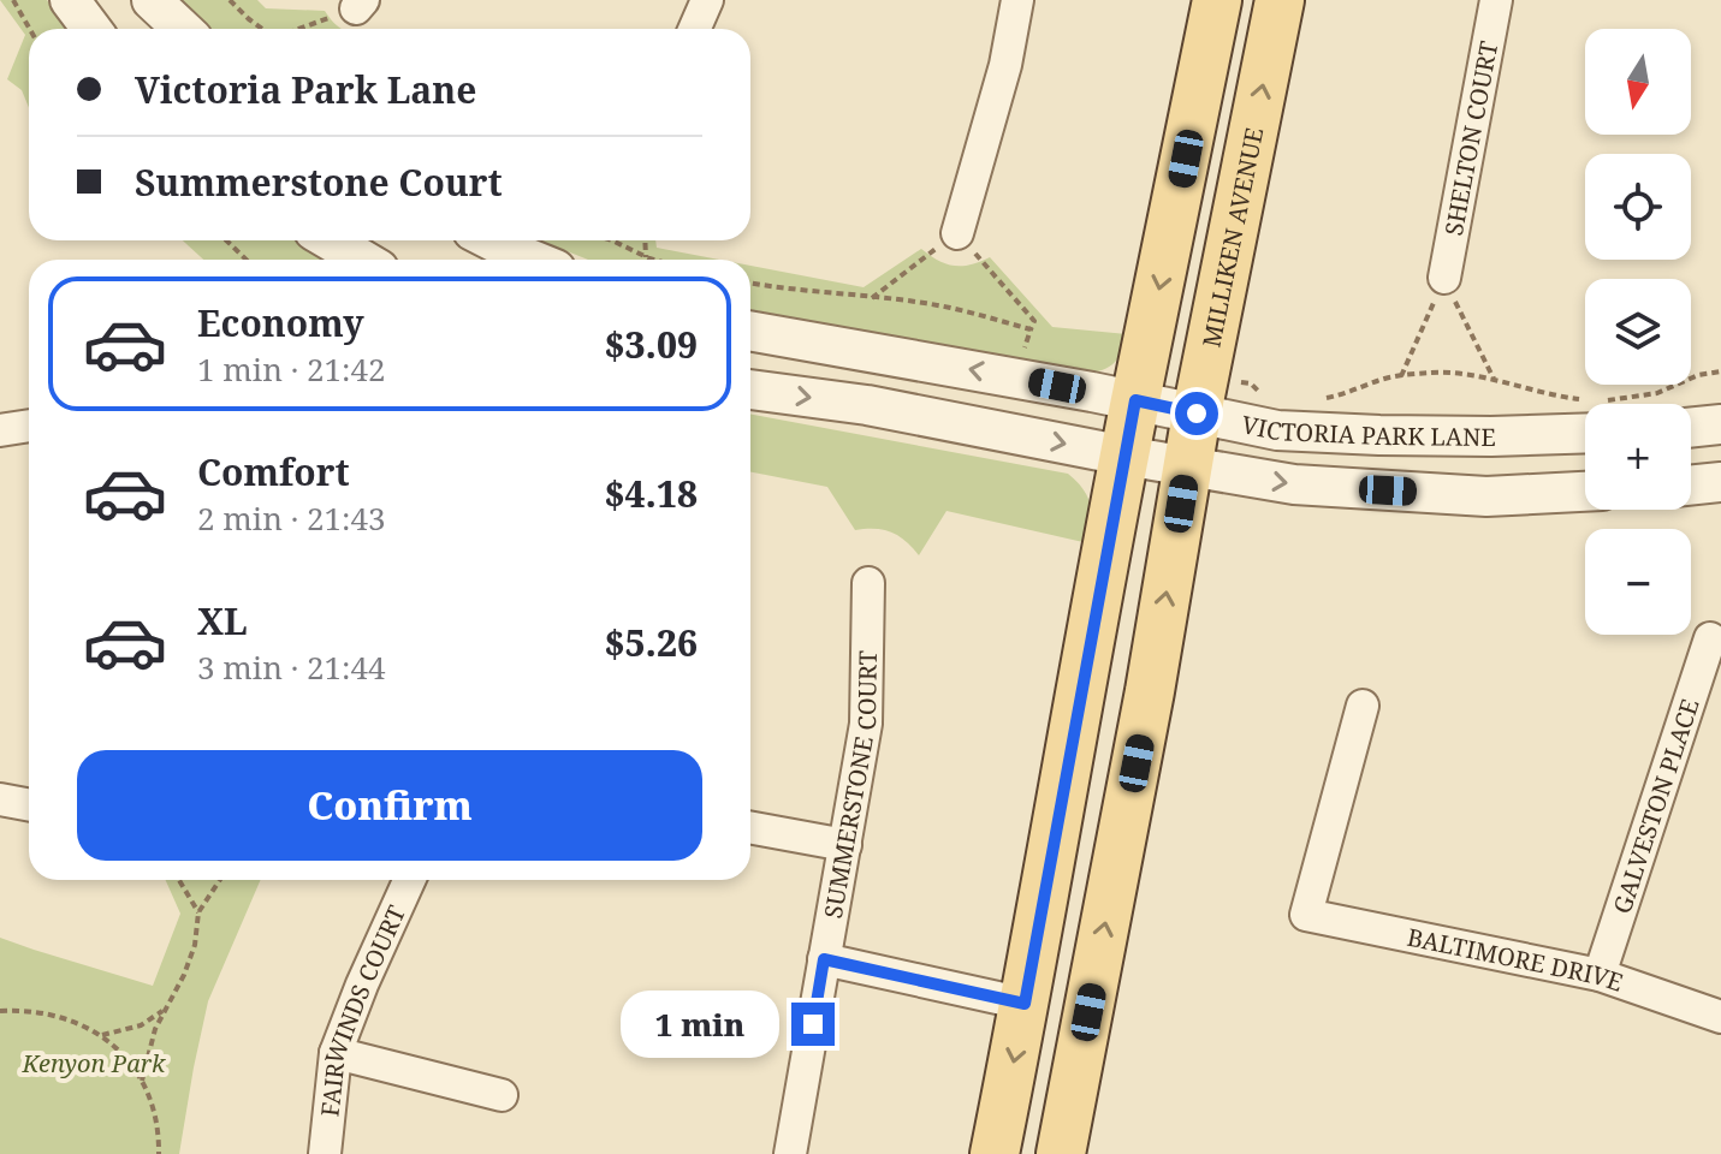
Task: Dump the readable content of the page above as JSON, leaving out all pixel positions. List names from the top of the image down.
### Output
{
  "streets": {
    "main road": ["MILLIKEN AVENUE"],
    "street": [
      "SHELTON COURT",
      "VICTORIA PARK LANE",
      "SUMMERSTONE COURT",
      "GALVESTON PLACE",
      "BALTIMORE DRIVE",
      "FAIRWINDS COURT"
    ]
  },
  "crossings": [
    ["MILLIKEN AVENUE", "VICTORIA PARK LANE"],
    ["GALVESTON PLACE", "BALTIMORE DRIVE"]
  ],
  "parks": ["Kenyon Park"],
  "north": "bottom",
  "page": {
    "map_buttons": ["+", "−"],
    "banner": ["Victoria Park Lane", "Summerstone Court"],
    "list": [
      {
        "name": "Economy",
        "note": "1 min · 21:42",
        "value": "$3.09"
      },
      {
        "name": "Comfort",
        "note": "2 min · 21:43",
        "value": "$4.18"
      },
      {
        "name": "XL",
        "note": "3 min · 21:44",
        "value": "$5.26"
      }
    ],
    "buttons": "Confirm",
    "bubble": "1 min"
  }
}
